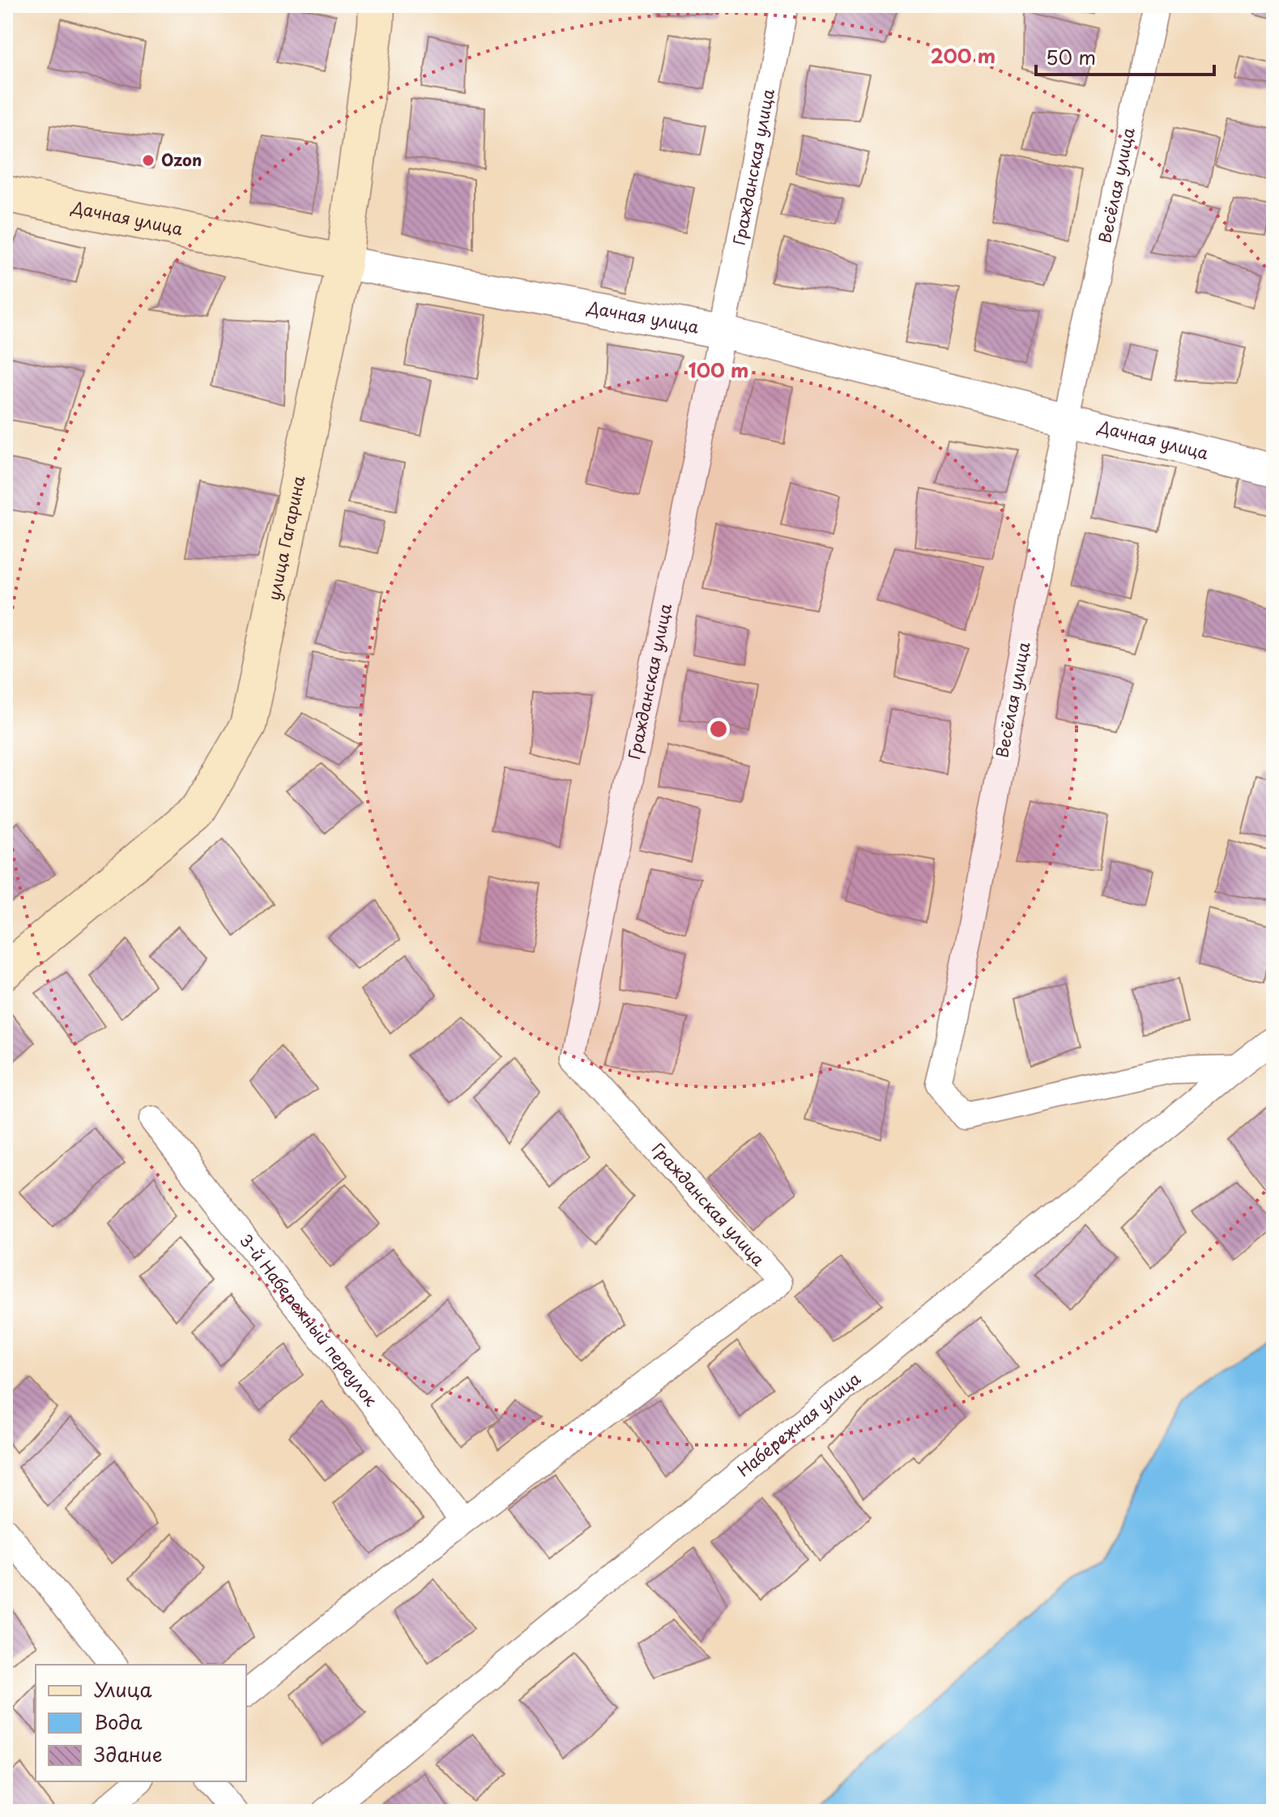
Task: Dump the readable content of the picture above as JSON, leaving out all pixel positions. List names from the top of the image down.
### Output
{
  "streets": {
    "main road": ["Дачная улица", "улица Гагарина"],
    "street": [
      "Гражданская улица",
      "Весёлая улица",
      "3-й Набережный переулок",
      "Набережная улица"
    ]
  },
  "crossings": [
    ["Гражданская улица", "Дачная улица"],
    ["Гражданская улица", "3-й Набережный переулок"],
    ["Весёлая улица", "Дачная улица"],
    ["Весёлая улица", "Набережная улица"],
    ["Дачная улица", "улица Гагарина"]
  ],
  "places": ["Ozon"],
  "legend": ["Улица", "Вода", "Здание"],
  "scale_bar": "50 m",
  "rings": ["200 m", "100 m"]
}
